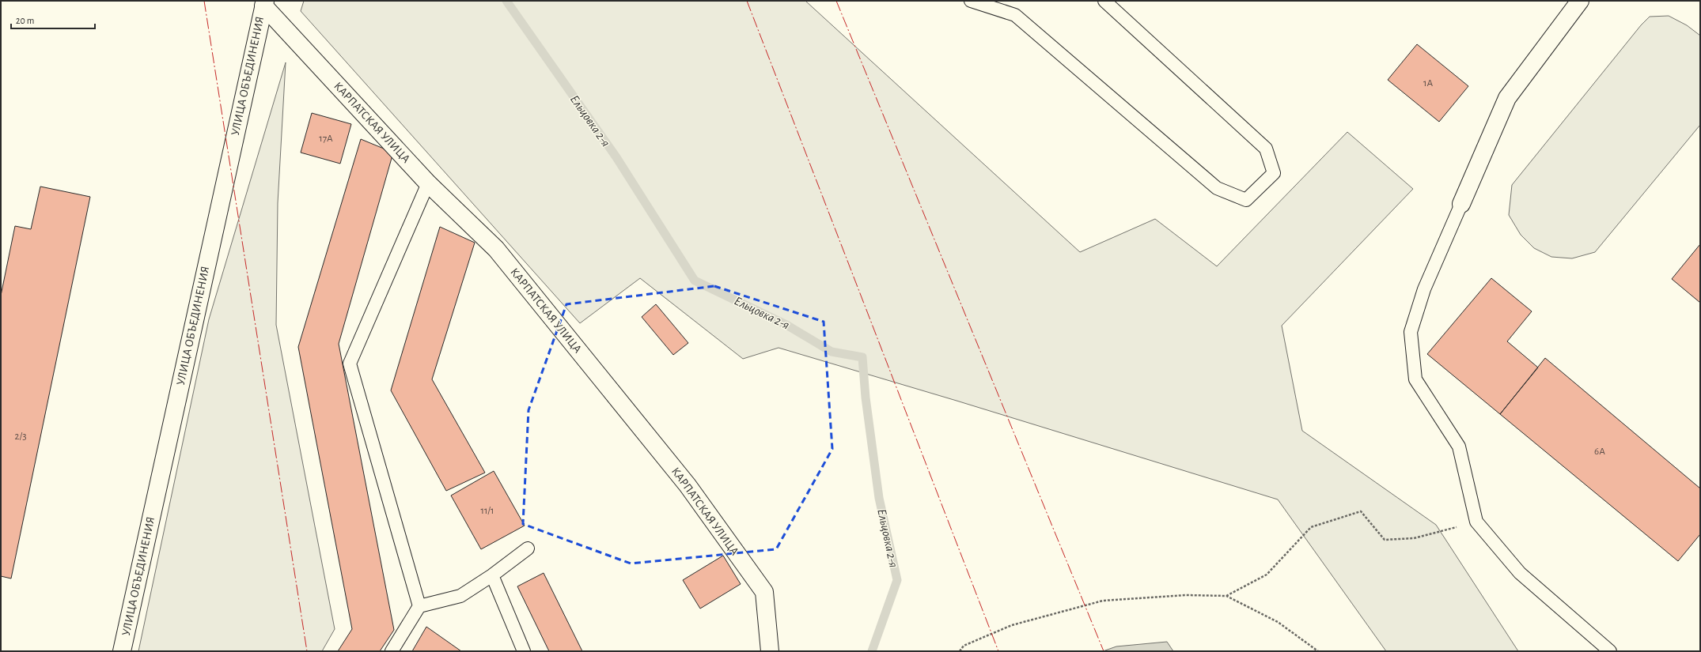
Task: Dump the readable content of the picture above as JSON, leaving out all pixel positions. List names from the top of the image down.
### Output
{
  "streets": {
    "street": ["УЛИЦА ОБЪЕДИНЕНИЯ", "КАРПАТСКАЯ УЛИЦА"]
  },
  "crossings": [
    ["УЛИЦА ОБЪЕДИНЕНИЯ", "КАРПАТСКАЯ УЛИЦА"]
  ],
  "water": ["Ельцовка 2-я"],
  "house_numbers": [
    "1А",
    "17А",
    "2/3",
    "6А",
    "11/1"
  ],
  "scale_bar": "20 m"
}
